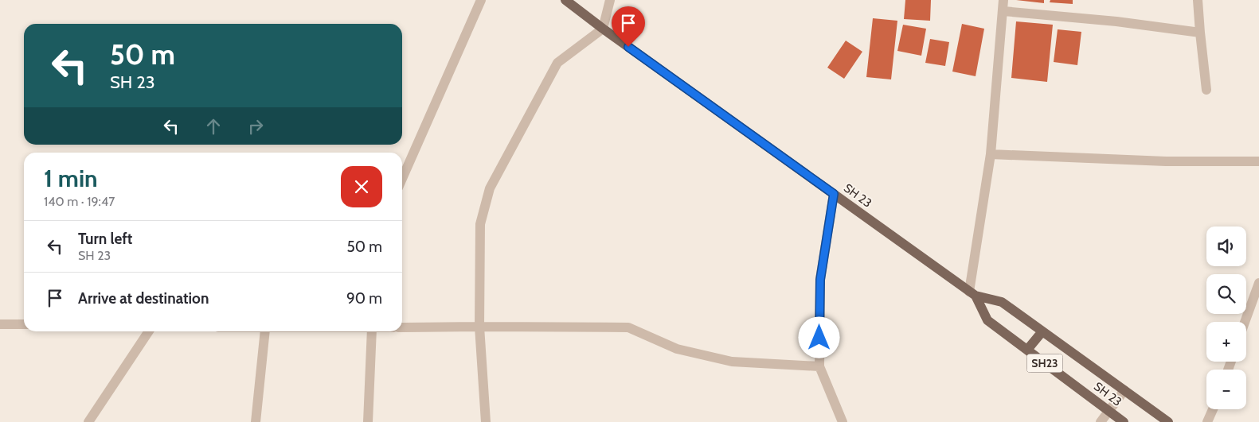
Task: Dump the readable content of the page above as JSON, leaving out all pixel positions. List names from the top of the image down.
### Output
{
  "streets": {
    "main road": ["SH 23", "SH23"]
  },
  "page": {
    "turn": ["50 m", "SH 23"],
    "heading": ["1 min", "140 m · 19:47"],
    "list": [
      {
        "name": "Turn left",
        "note": "SH 23",
        "value": "50 m"
      },
      {
        "name": "Arrive at destination",
        "value": "90 m"
      }
    ],
    "map_buttons": ["+", "−"]
  }
}
